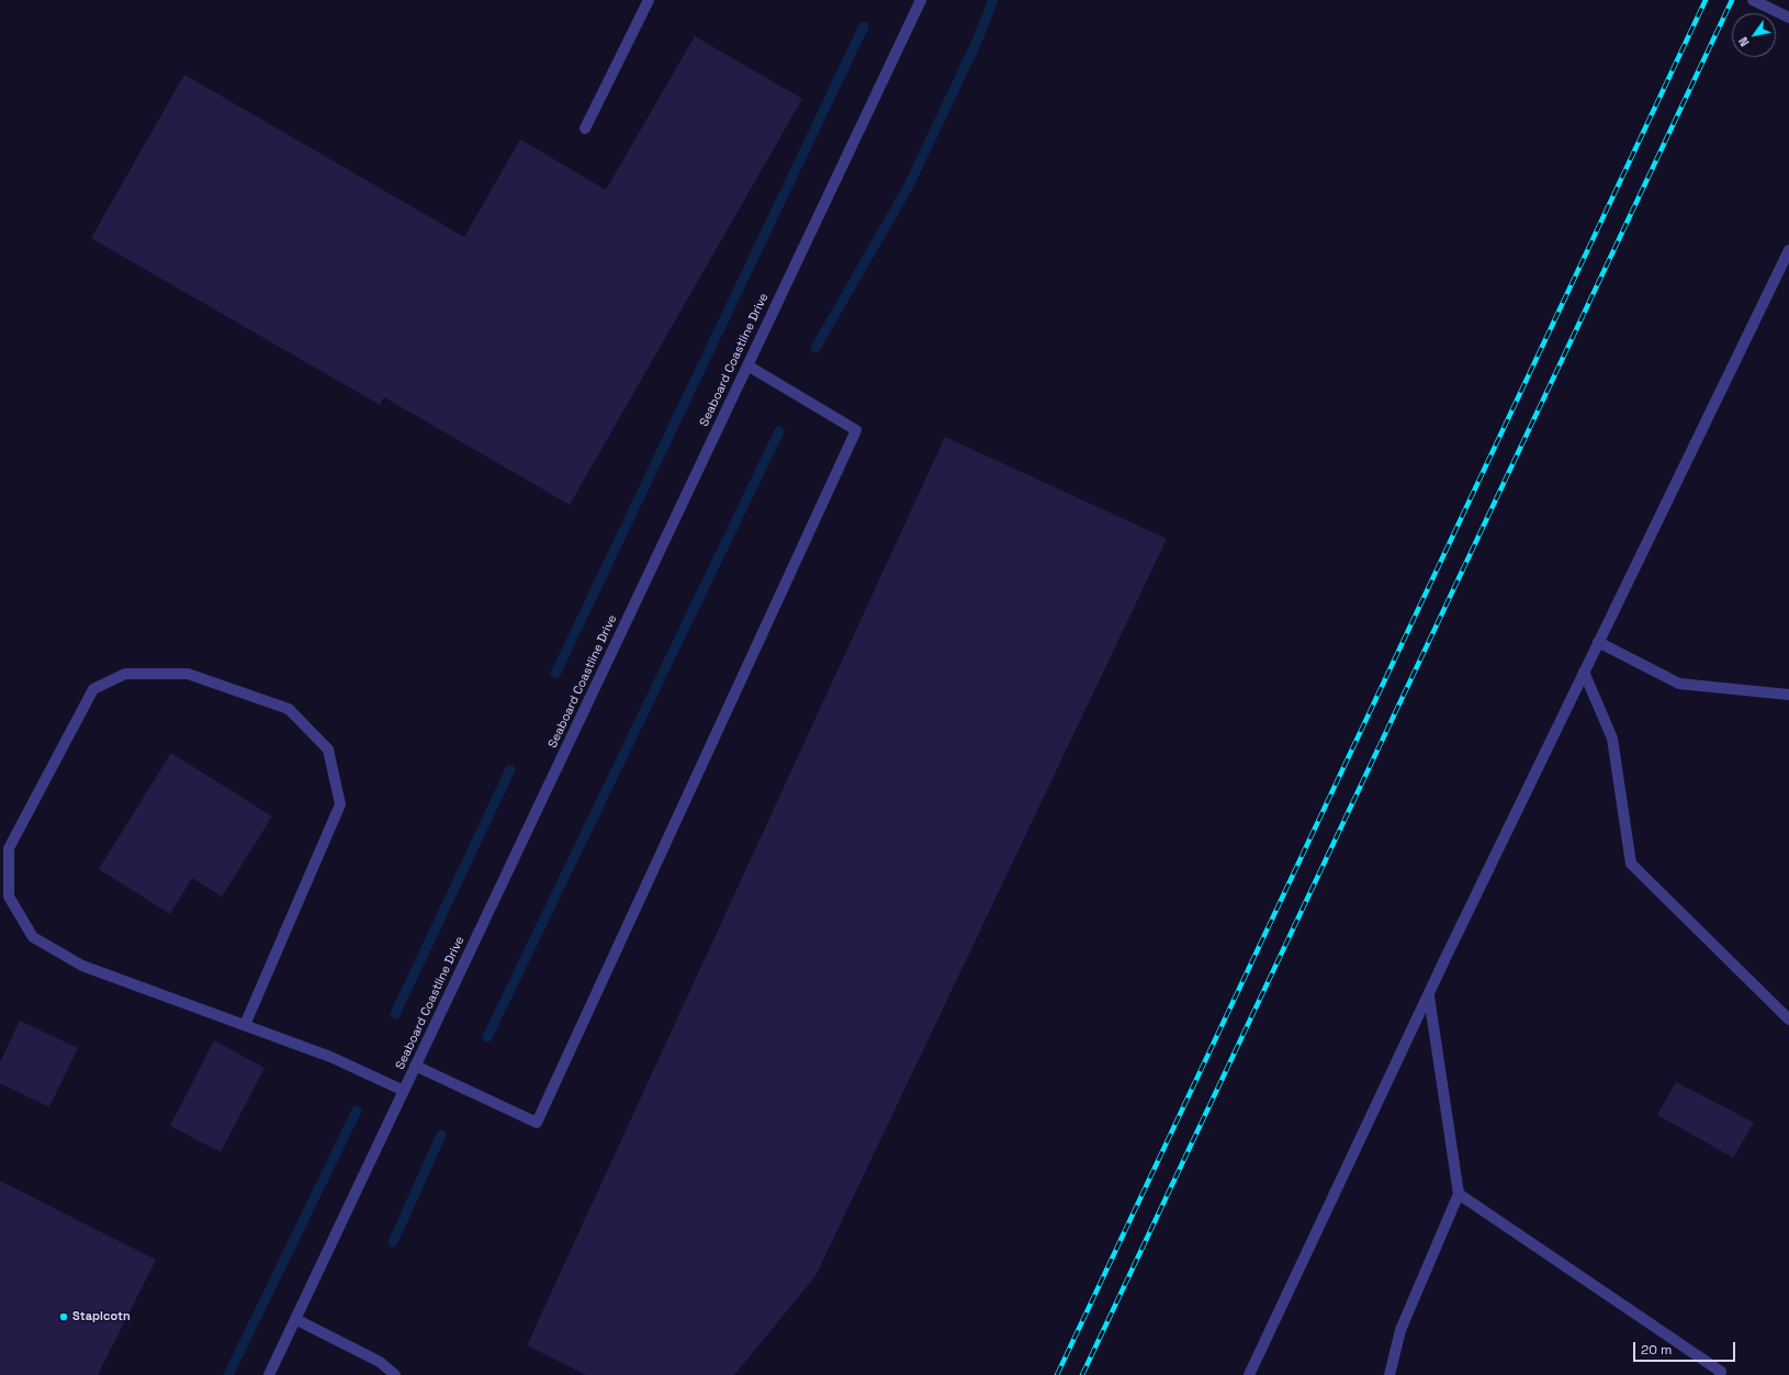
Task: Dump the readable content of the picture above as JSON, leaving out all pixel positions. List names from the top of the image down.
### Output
{
  "streets": {
    "street": ["Seaboard Coastline Drive"]
  },
  "places": ["Staplcotn"],
  "scale_bar": "20 m",
  "north": "bottom left"
}
